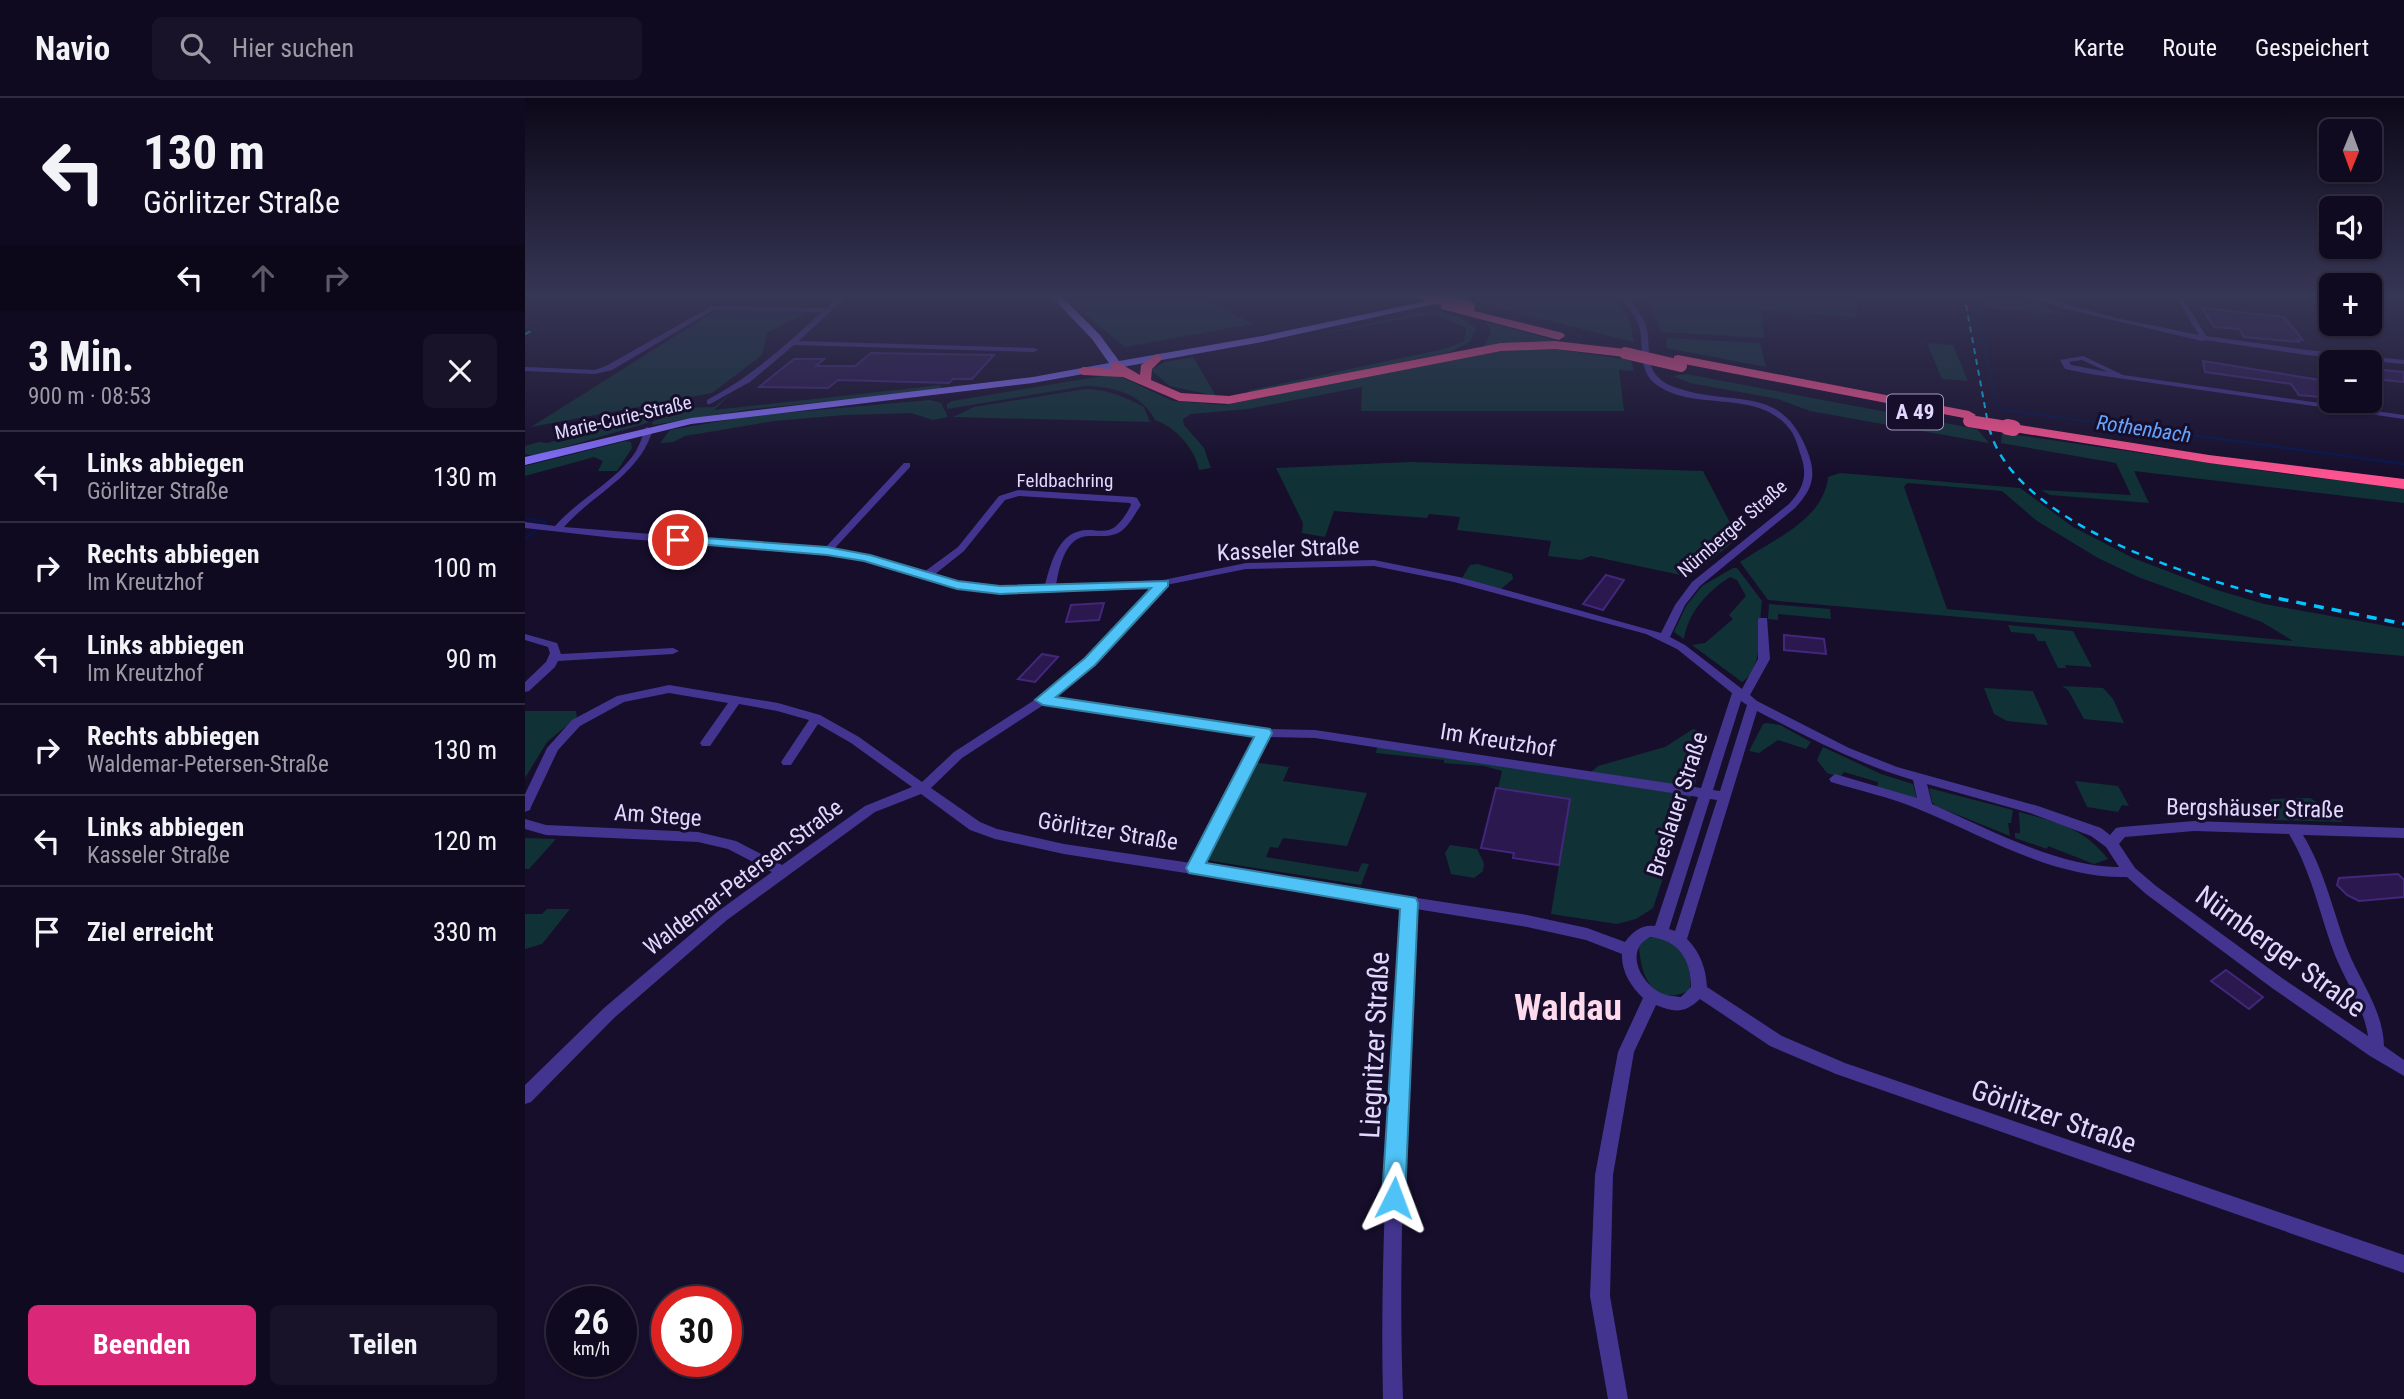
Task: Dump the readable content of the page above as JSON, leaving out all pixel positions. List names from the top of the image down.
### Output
{
  "streets": {
    "highway": ["A 49"],
    "main road": ["Marie-Curie-Straße"],
    "street": [
      "Feldbachring",
      "Nürnberger Straße",
      "Kasseler Straße",
      "Im Kreutzhof",
      "Breslauer Straße",
      "Bergshäuser Straße",
      "Am Stege",
      "Görlitzer Straße",
      "Waldemar-Petersen-Straße",
      "Liegnitzer Straße"
    ]
  },
  "crossings": [
    ["Feldbachring", "Kasseler Straße"],
    ["Nürnberger Straße", "Kasseler Straße"],
    ["Nürnberger Straße", "Breslauer Straße"],
    ["Nürnberger Straße", "Bergshäuser Straße"],
    ["Kasseler Straße", "Waldemar-Petersen-Straße"],
    ["Im Kreutzhof", "Breslauer Straße"],
    ["Im Kreutzhof", "Waldemar-Petersen-Straße"],
    ["Breslauer Straße", "Görlitzer Straße"],
    ["Am Stege", "Waldemar-Petersen-Straße"],
    ["Görlitzer Straße", "Waldemar-Petersen-Straße"],
    ["Görlitzer Straße", "Liegnitzer Straße"]
  ],
  "districts": ["Waldau"],
  "water": ["Rothenbach"],
  "north": "bottom",
  "page": {
    "header": "Navio",
    "search": "Hier suchen",
    "nav": ["Karte", "Route", "Gespeichert"],
    "turn": ["130 m", "Görlitzer Straße"],
    "map_buttons": ["+", "−"],
    "heading": ["3 Min.", "900 m · 08:53"],
    "list": [
      {
        "name": "Links abbiegen",
        "note": "Görlitzer Straße",
        "value": "130 m"
      },
      {
        "name": "Rechts abbiegen",
        "note": "Im Kreutzhof",
        "value": "100 m"
      },
      {
        "name": "Links abbiegen",
        "note": "Im Kreutzhof",
        "value": "90 m"
      },
      {
        "name": "Rechts abbiegen",
        "note": "Waldemar-Petersen-Straße",
        "value": "130 m"
      },
      {
        "name": "Links abbiegen",
        "note": "Kasseler Straße",
        "value": "120 m"
      },
      {
        "name": "Ziel erreicht",
        "value": "330 m"
      }
    ],
    "speed": "26 km/h",
    "limit": "30",
    "buttons": ["Beenden", "Teilen"]
  }
}
